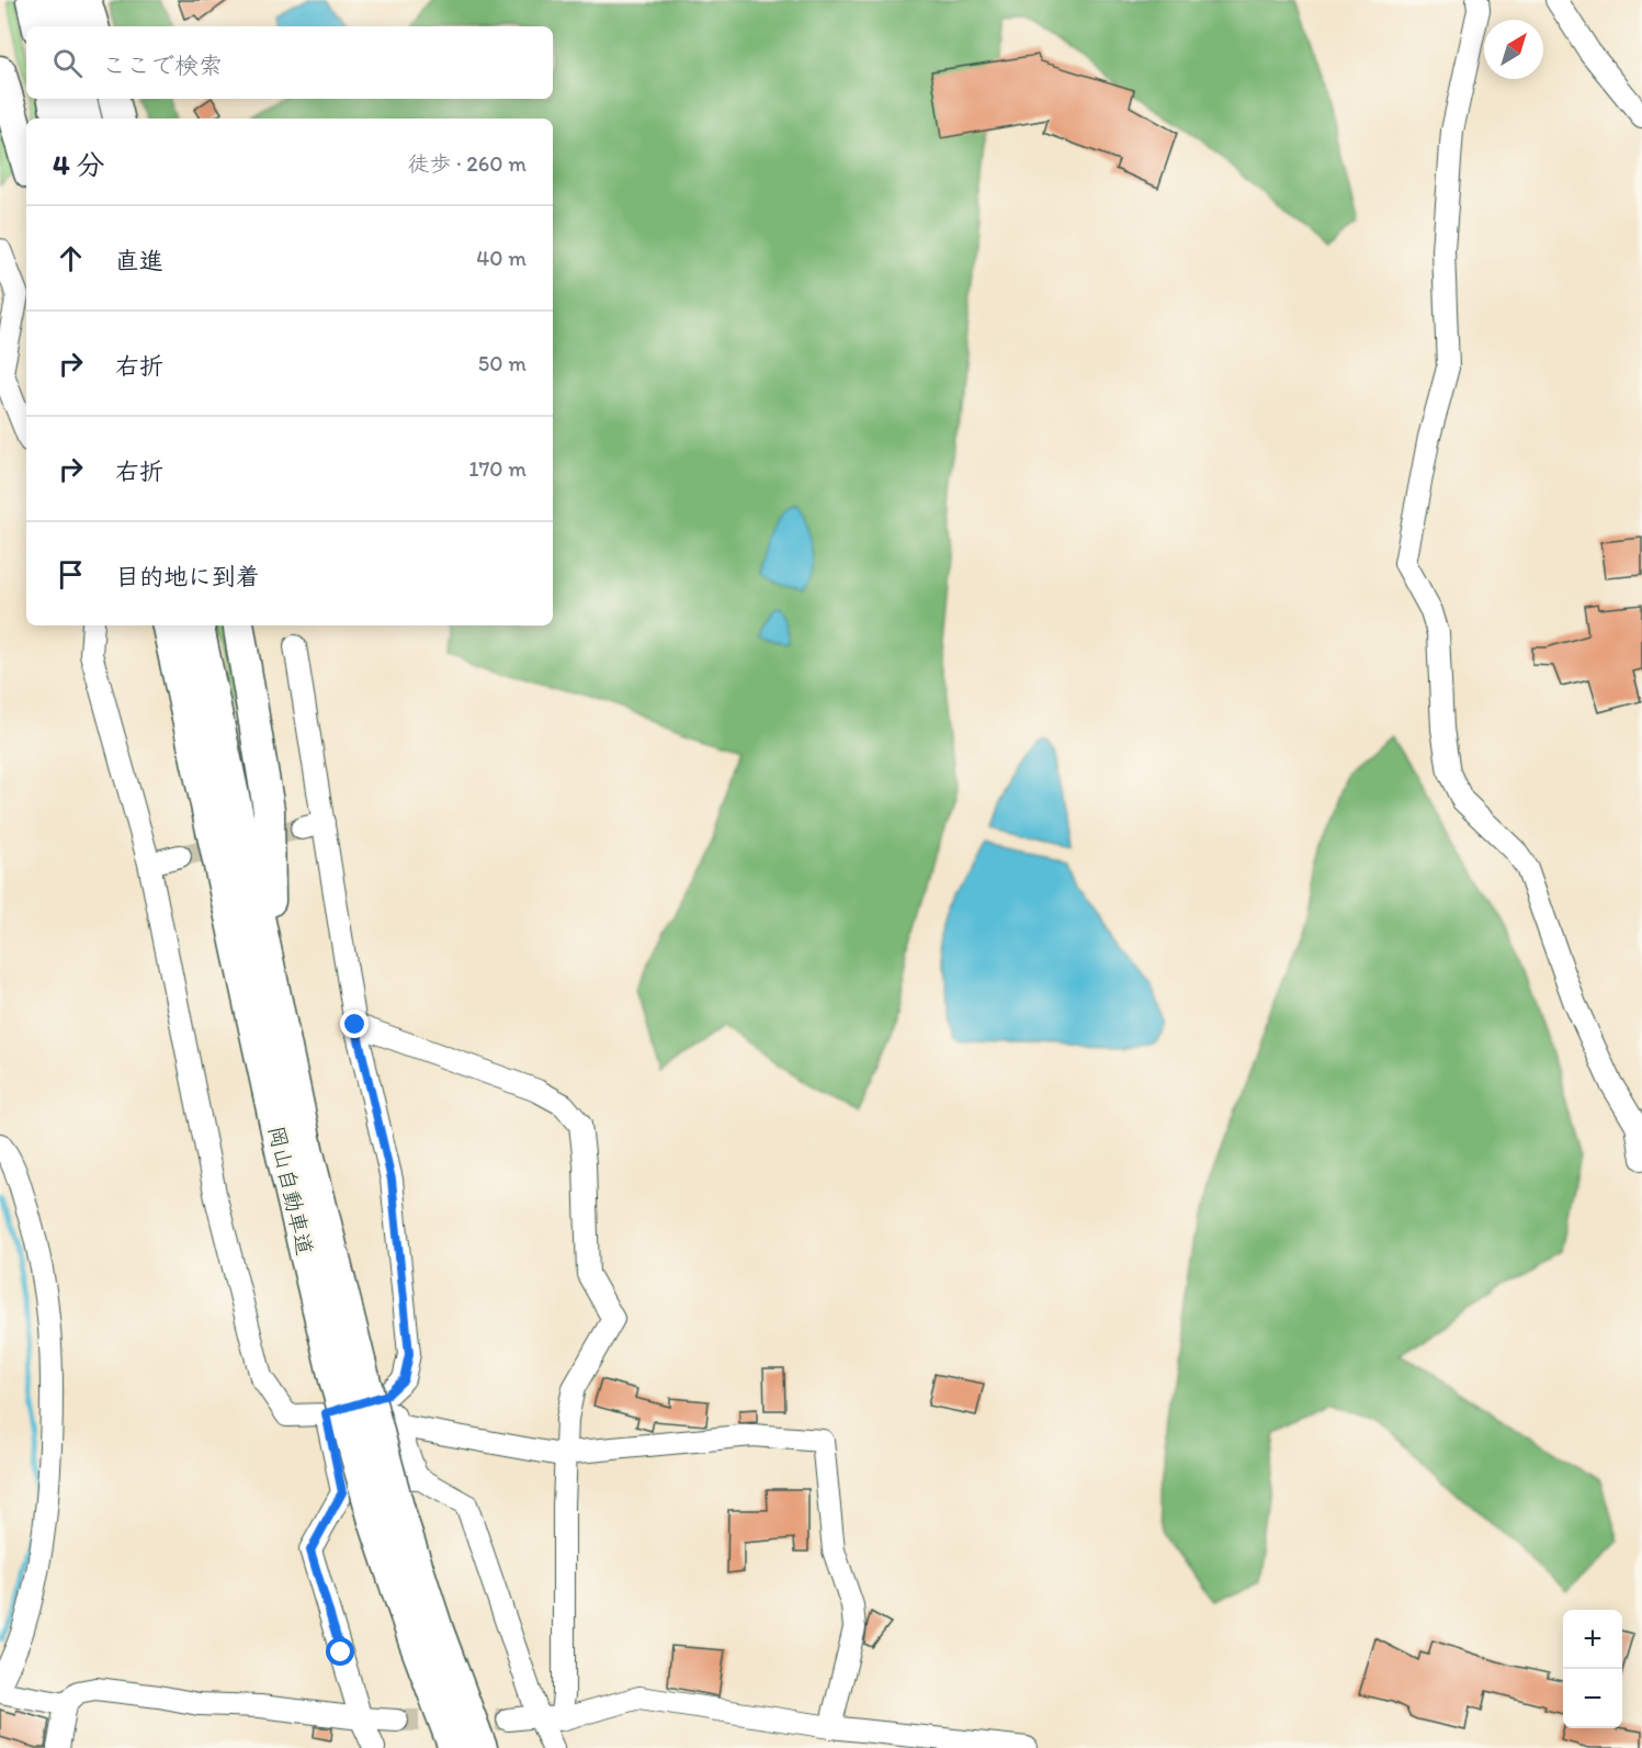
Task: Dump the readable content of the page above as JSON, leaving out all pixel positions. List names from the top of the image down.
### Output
{
  "streets": {
    "highway": ["岡山自動車道"]
  },
  "north": "top right",
  "page": {
    "search": "ここで検索",
    "heading": ["4 分", "徒歩 · 260 m"],
    "list": [
      ["直進", "40 m"],
      ["右折", "50 m"],
      ["右折", "170 m"],
      "目的地に到着"
    ],
    "map_buttons": ["+", "−"]
  }
}
